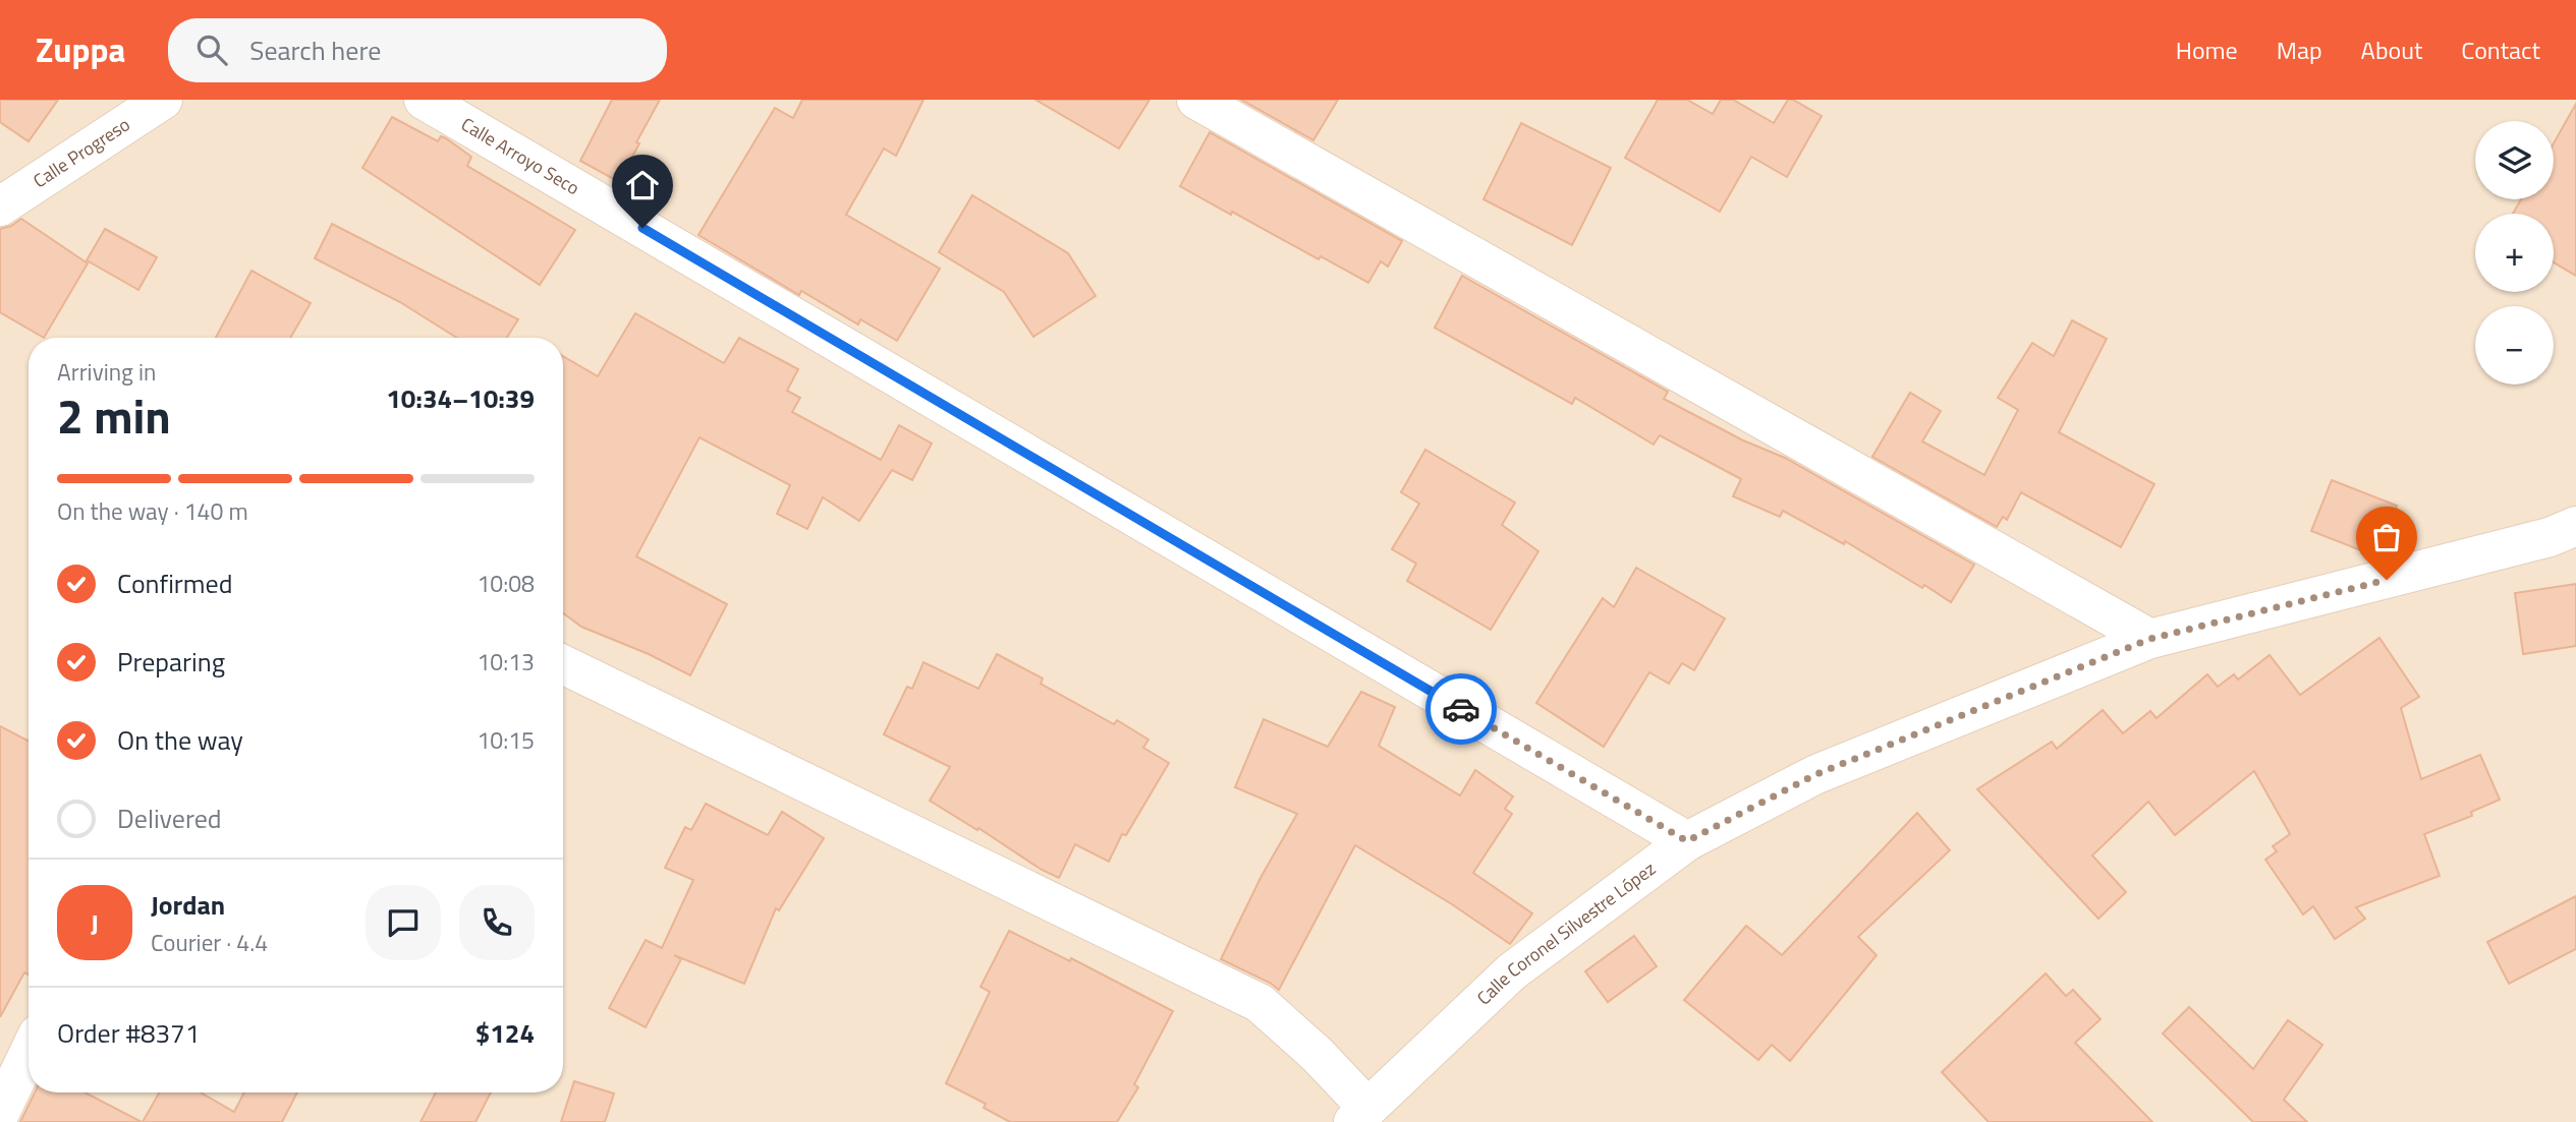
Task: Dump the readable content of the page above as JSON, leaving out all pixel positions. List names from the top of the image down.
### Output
{
  "streets": {
    "street": ["Calle Progreso", "Calle Arroyo Seco", "Calle Coronel Silvestre López"]
  },
  "crossings": [
    ["Calle Arroyo Seco", "Calle Coronel Silvestre López"]
  ],
  "page": {
    "header": "Zuppa",
    "search": "Search here",
    "nav": [
      "Home",
      "Map",
      "About",
      "Contact"
    ],
    "map_buttons": ["+", "−"],
    "heading": ["2 min", "Arriving in", "10:34–10:39"],
    "panel": [
      "Jordan",
      "Courier · 4.4",
      "Order #8371",
      "$124"
    ],
    "bar": "On the way · 140 m",
    "list": [
      ["Confirmed", "10:08"],
      ["Preparing", "10:13"],
      ["On the way", "10:15"],
      "Delivered"
    ],
    "round": "J"
  }
}
